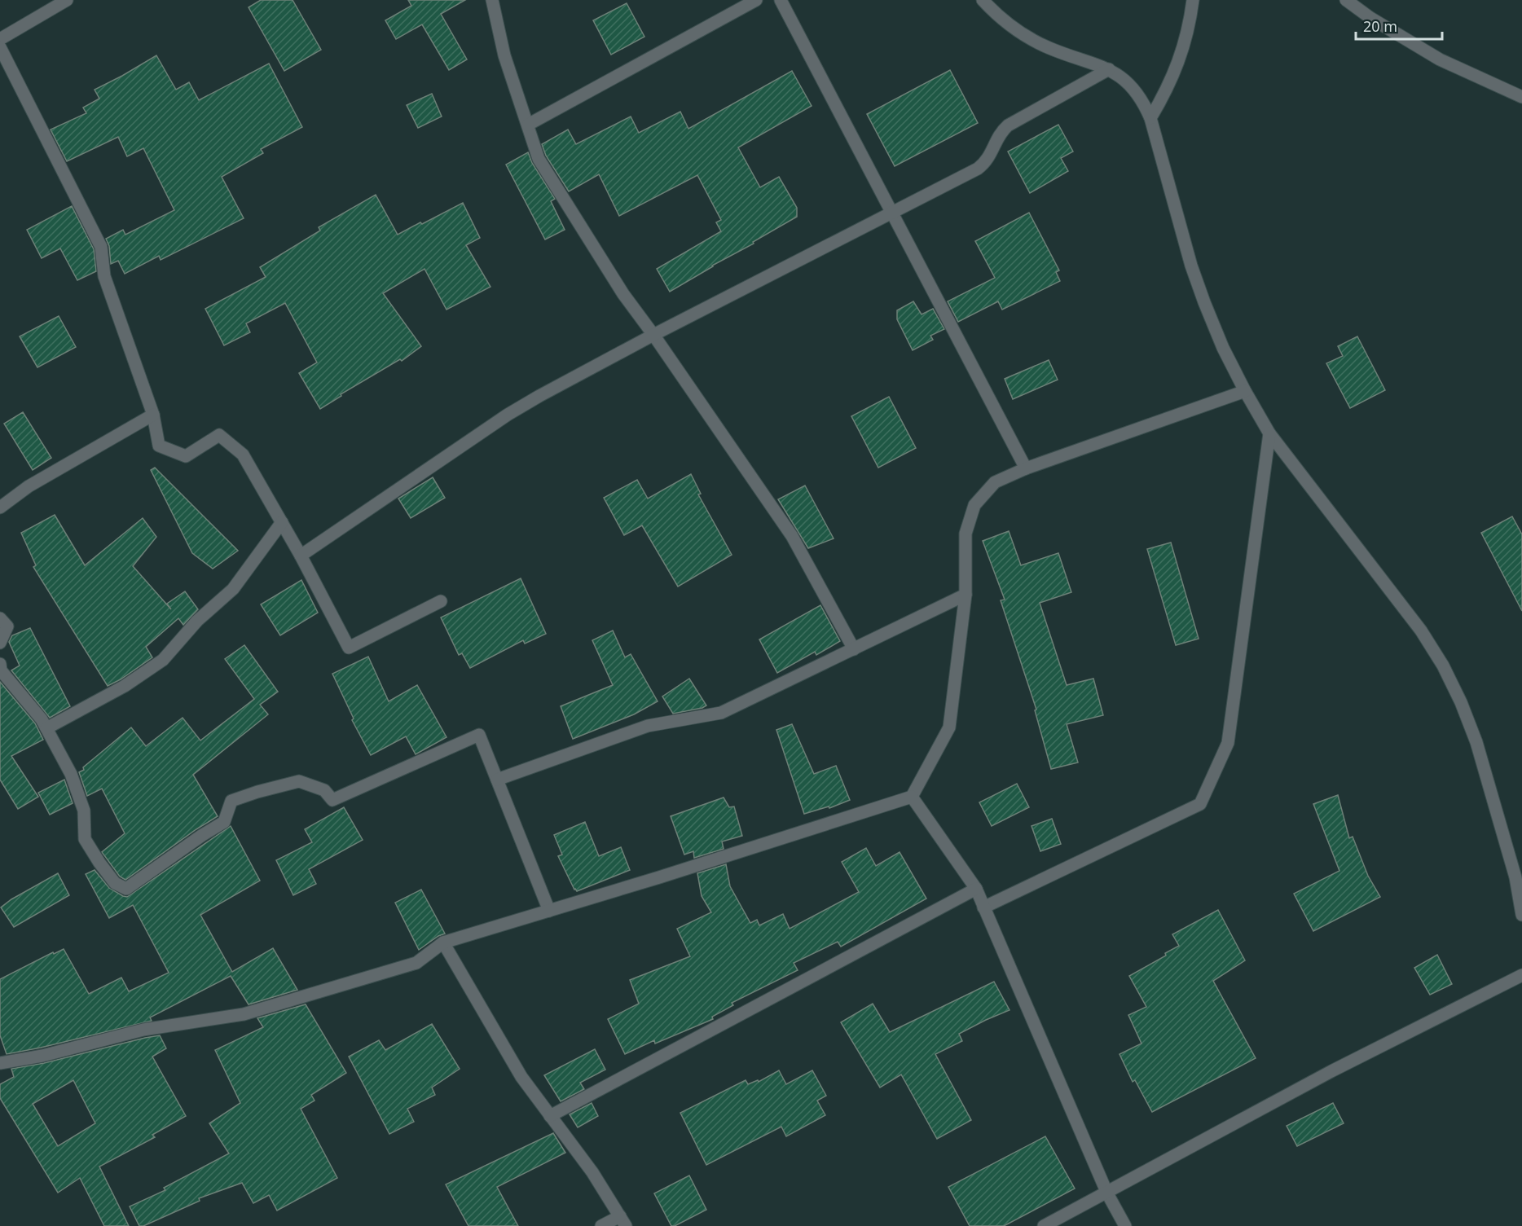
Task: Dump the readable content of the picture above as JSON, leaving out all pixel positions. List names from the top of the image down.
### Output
{
  "scale_bar": "20 m"
}
